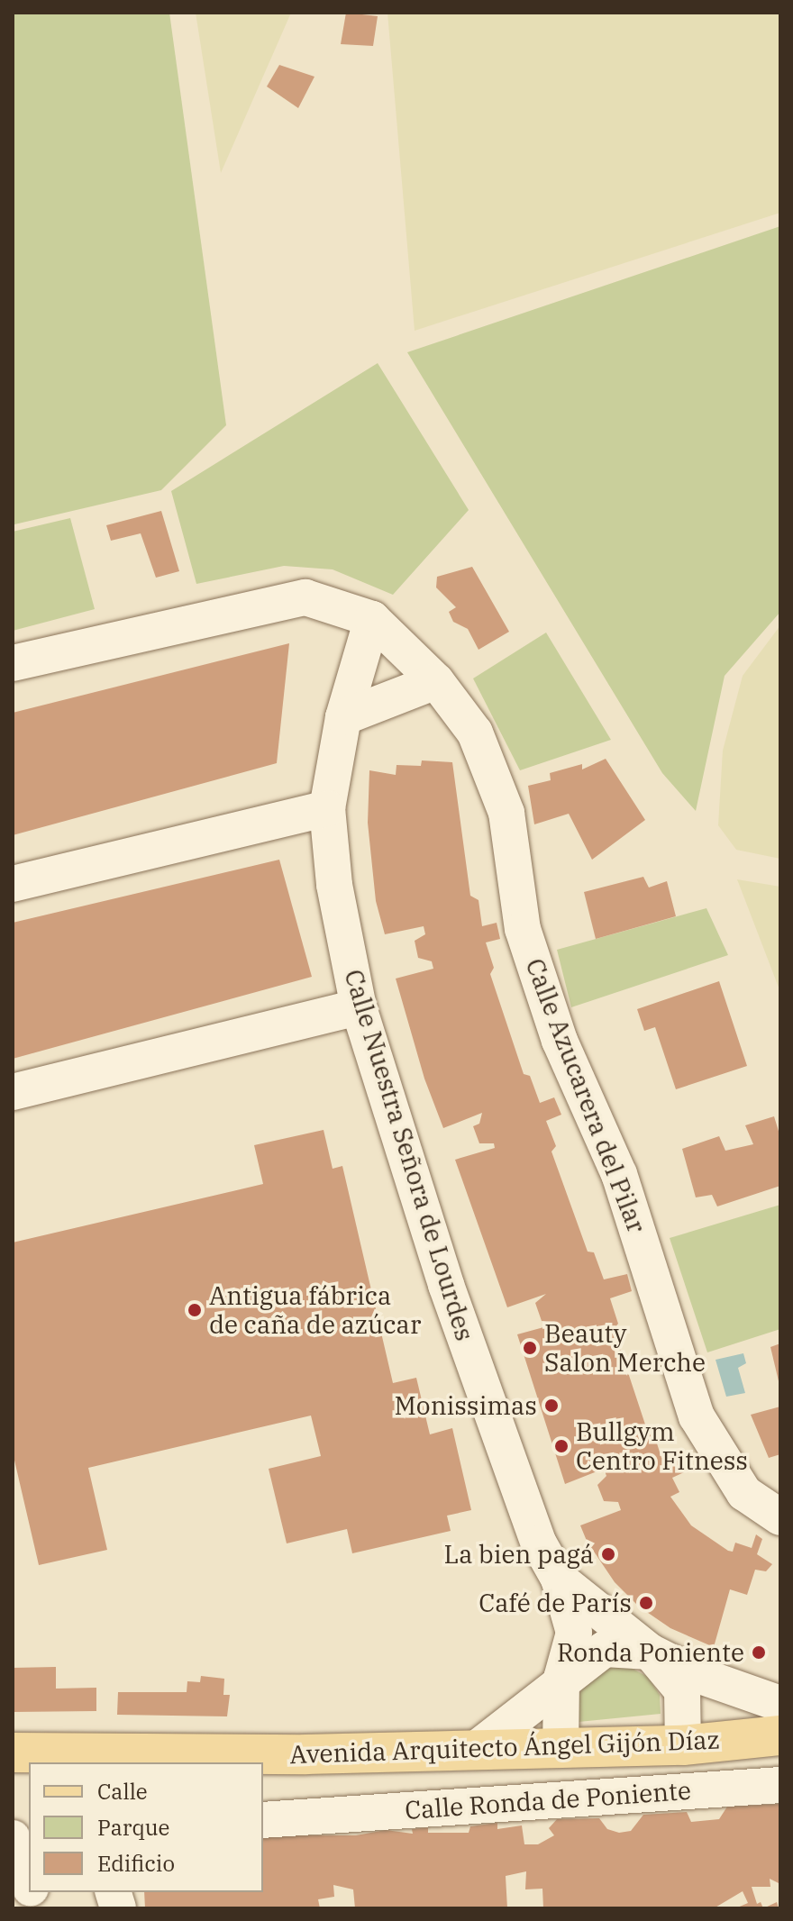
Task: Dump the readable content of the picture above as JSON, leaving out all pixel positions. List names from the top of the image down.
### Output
{
  "streets": {
    "main road": ["Avenida Arquitecto Ángel Gijón Díaz"],
    "street": ["Calle Azucarera del Pilar", "Calle Nuestra Señora de Lourdes", "Calle Ronda de Poniente"]
  },
  "crossings": [
    ["Calle Azucarera del Pilar", "Calle Nuestra Señora de Lourdes"],
    ["Calle Nuestra Señora de Lourdes", "Avenida Arquitecto Ángel Gijón Díaz"]
  ],
  "places": [
    "Antigua fábrica de caña de azúcar",
    "Beauty Salon Merche",
    "Monissimas",
    "Bullgym Centro Fitness",
    "La bien pagá",
    "Café de París",
    "Ronda Poniente"
  ],
  "legend": ["Calle", "Parque", "Edificio"]
}
